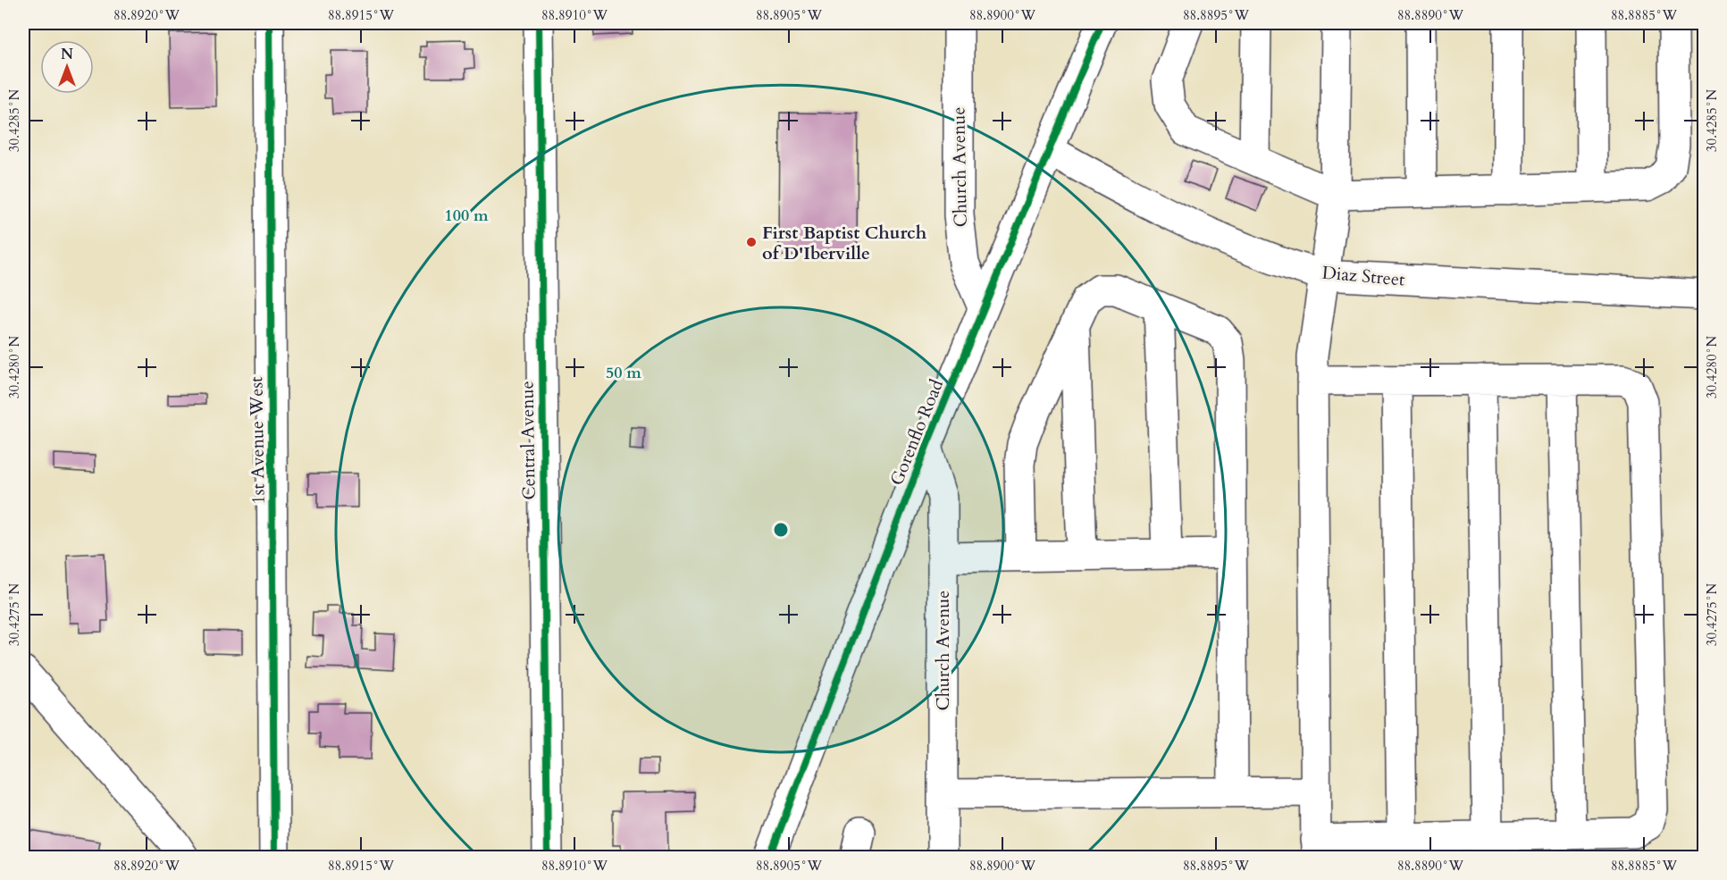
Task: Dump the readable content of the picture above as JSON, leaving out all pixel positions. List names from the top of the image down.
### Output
{
  "streets": {
    "street": [
      "Church Avenue",
      "Diaz Street",
      "Gorenflo Road",
      "1st Avenue West",
      "Central Avenue"
    ]
  },
  "crossings": [
    ["Church Avenue", "Gorenflo Road"],
    ["Diaz Street", "Gorenflo Road"]
  ],
  "places": ["First Baptist Church of D'Iberville"],
  "north": "top",
  "coordinates": [
    "88.8920°W",
    "88.8915°W",
    "88.8910°W",
    "88.8905°W",
    "88.8900°W",
    "88.8895°W",
    "88.8890°W",
    "88.8885°W",
    "30.4285°N",
    "30.4280°N",
    "30.4275°N"
  ],
  "rings": ["100 m", "50 m"]
}
